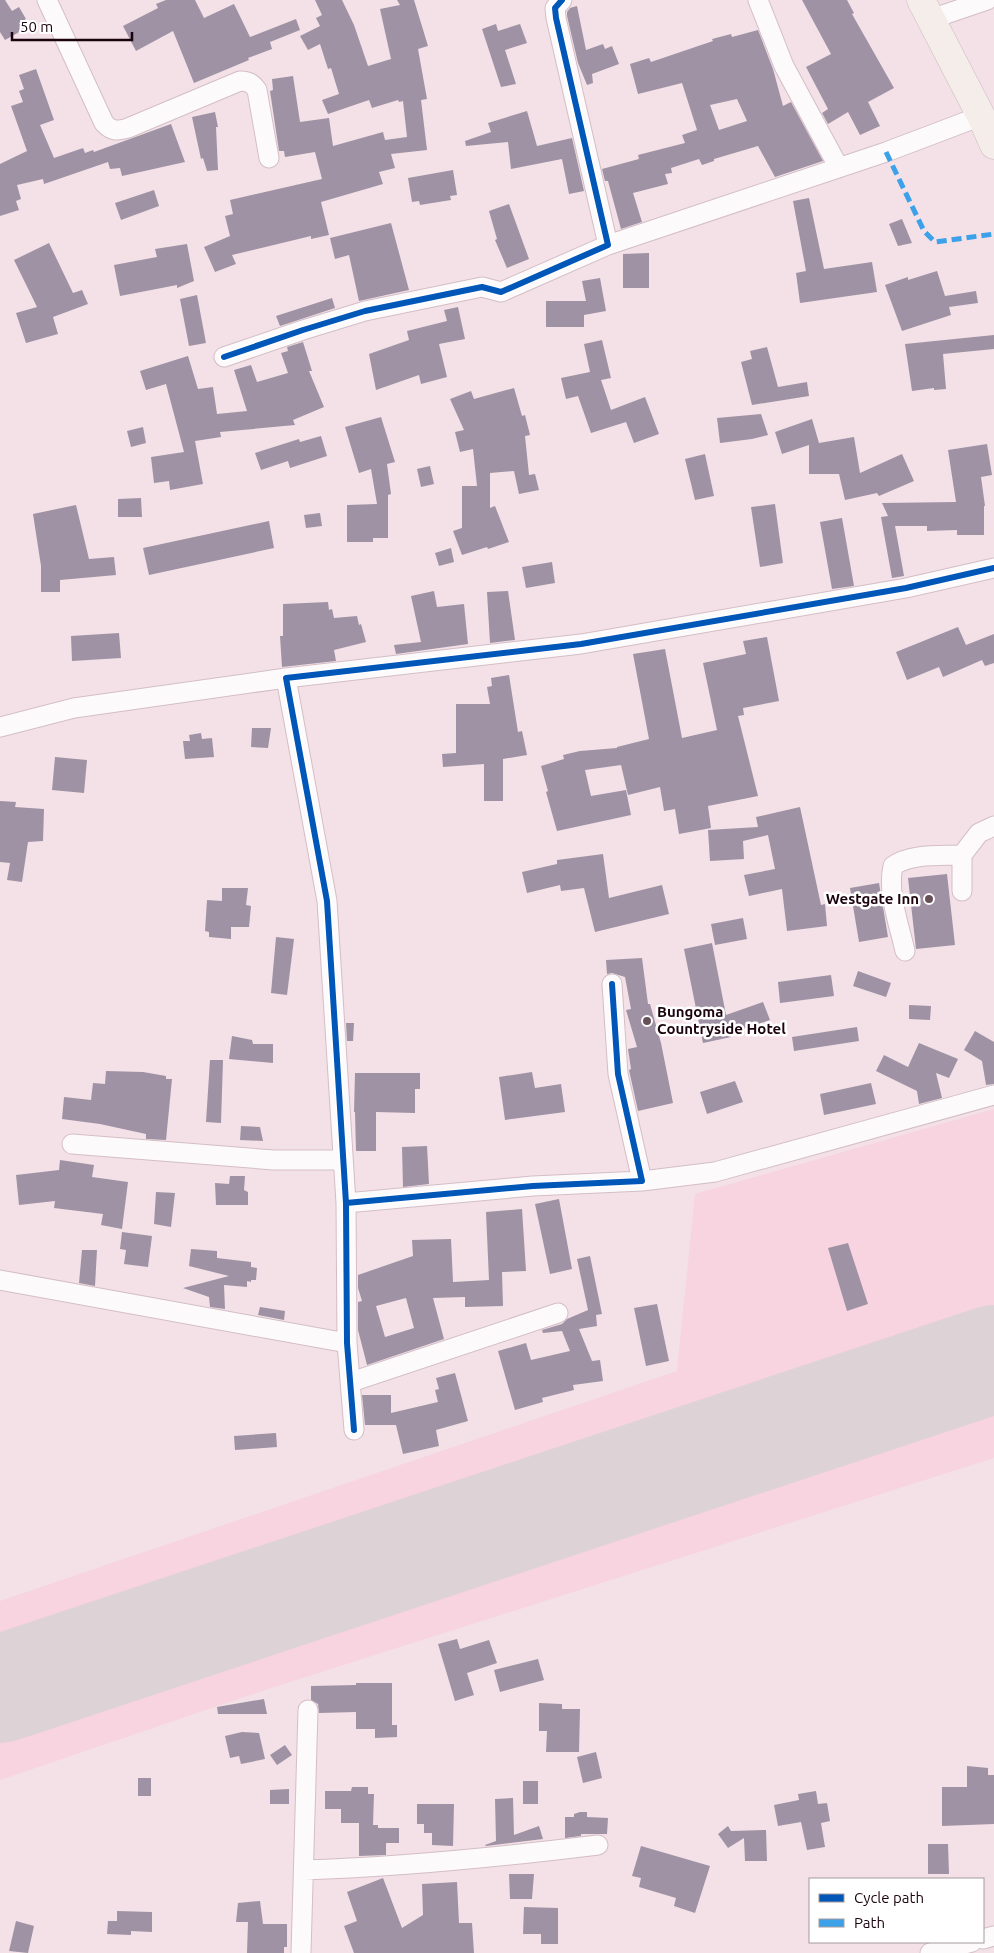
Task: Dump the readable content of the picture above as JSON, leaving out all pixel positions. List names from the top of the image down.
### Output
{
  "places": ["Westgate Inn", "Bungoma Countryside Hotel"],
  "legend": ["Cycle path", "Path"],
  "scale_bar": "50 m"
}
